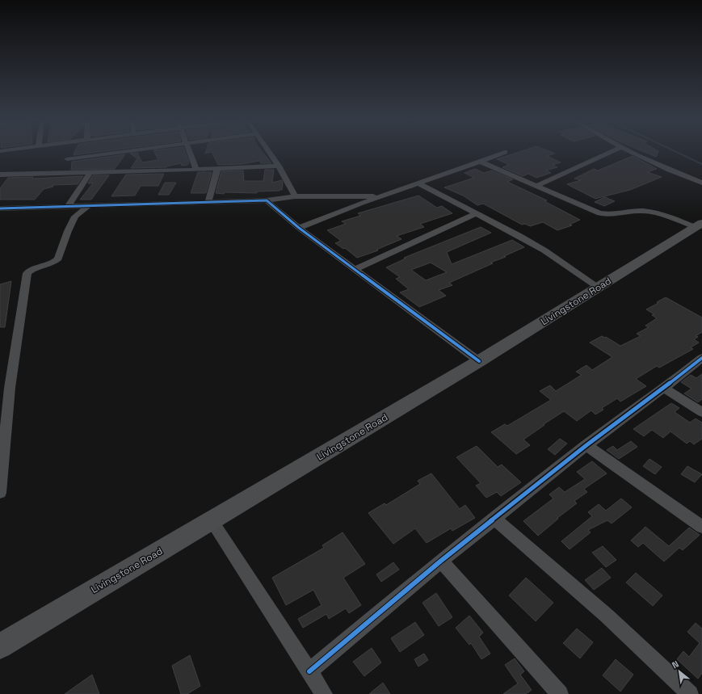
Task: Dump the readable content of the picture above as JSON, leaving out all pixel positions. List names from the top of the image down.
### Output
{
  "streets": {
    "highway": ["Livingstone Road"]
  },
  "north": "top left"
}
